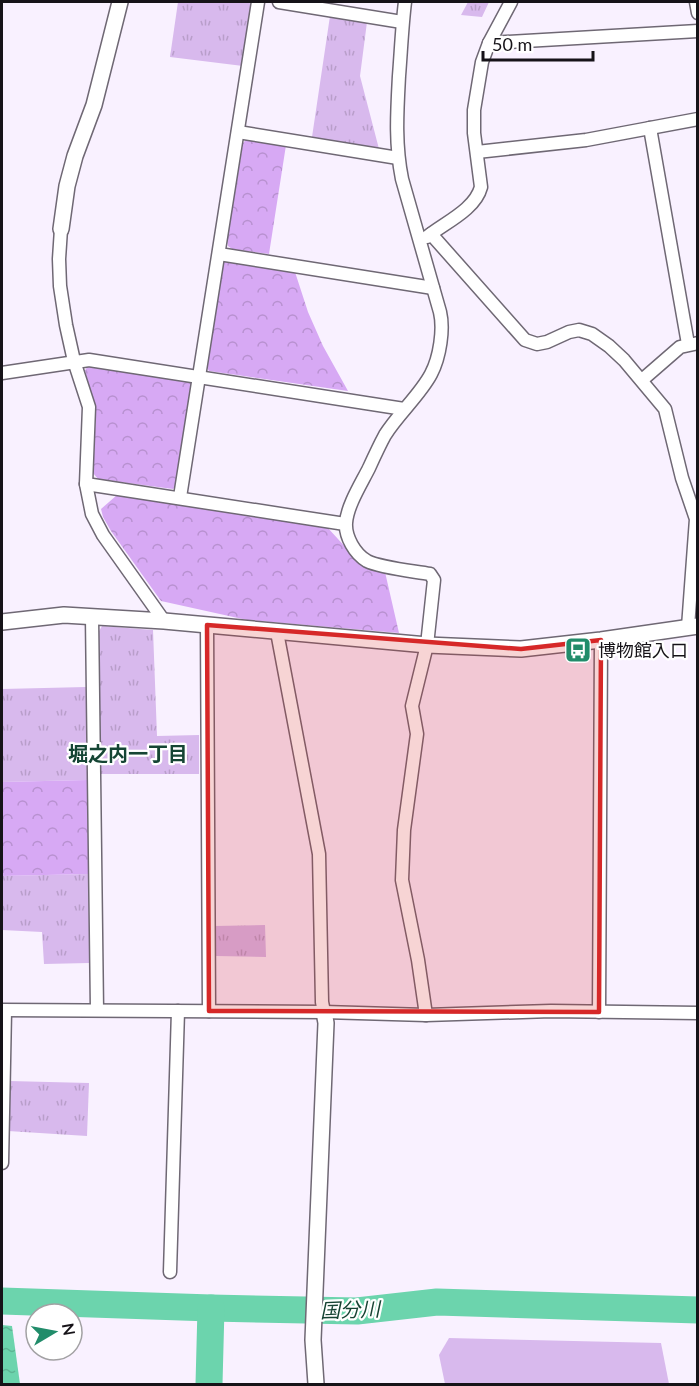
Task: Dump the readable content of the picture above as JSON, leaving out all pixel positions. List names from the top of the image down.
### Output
{
  "districts": ["堀之内一丁目"],
  "water": ["国分川"],
  "places": {
    "bus stop": ["博物館入口"]
  },
  "scale_bar": "50 m",
  "north": "right"
}
